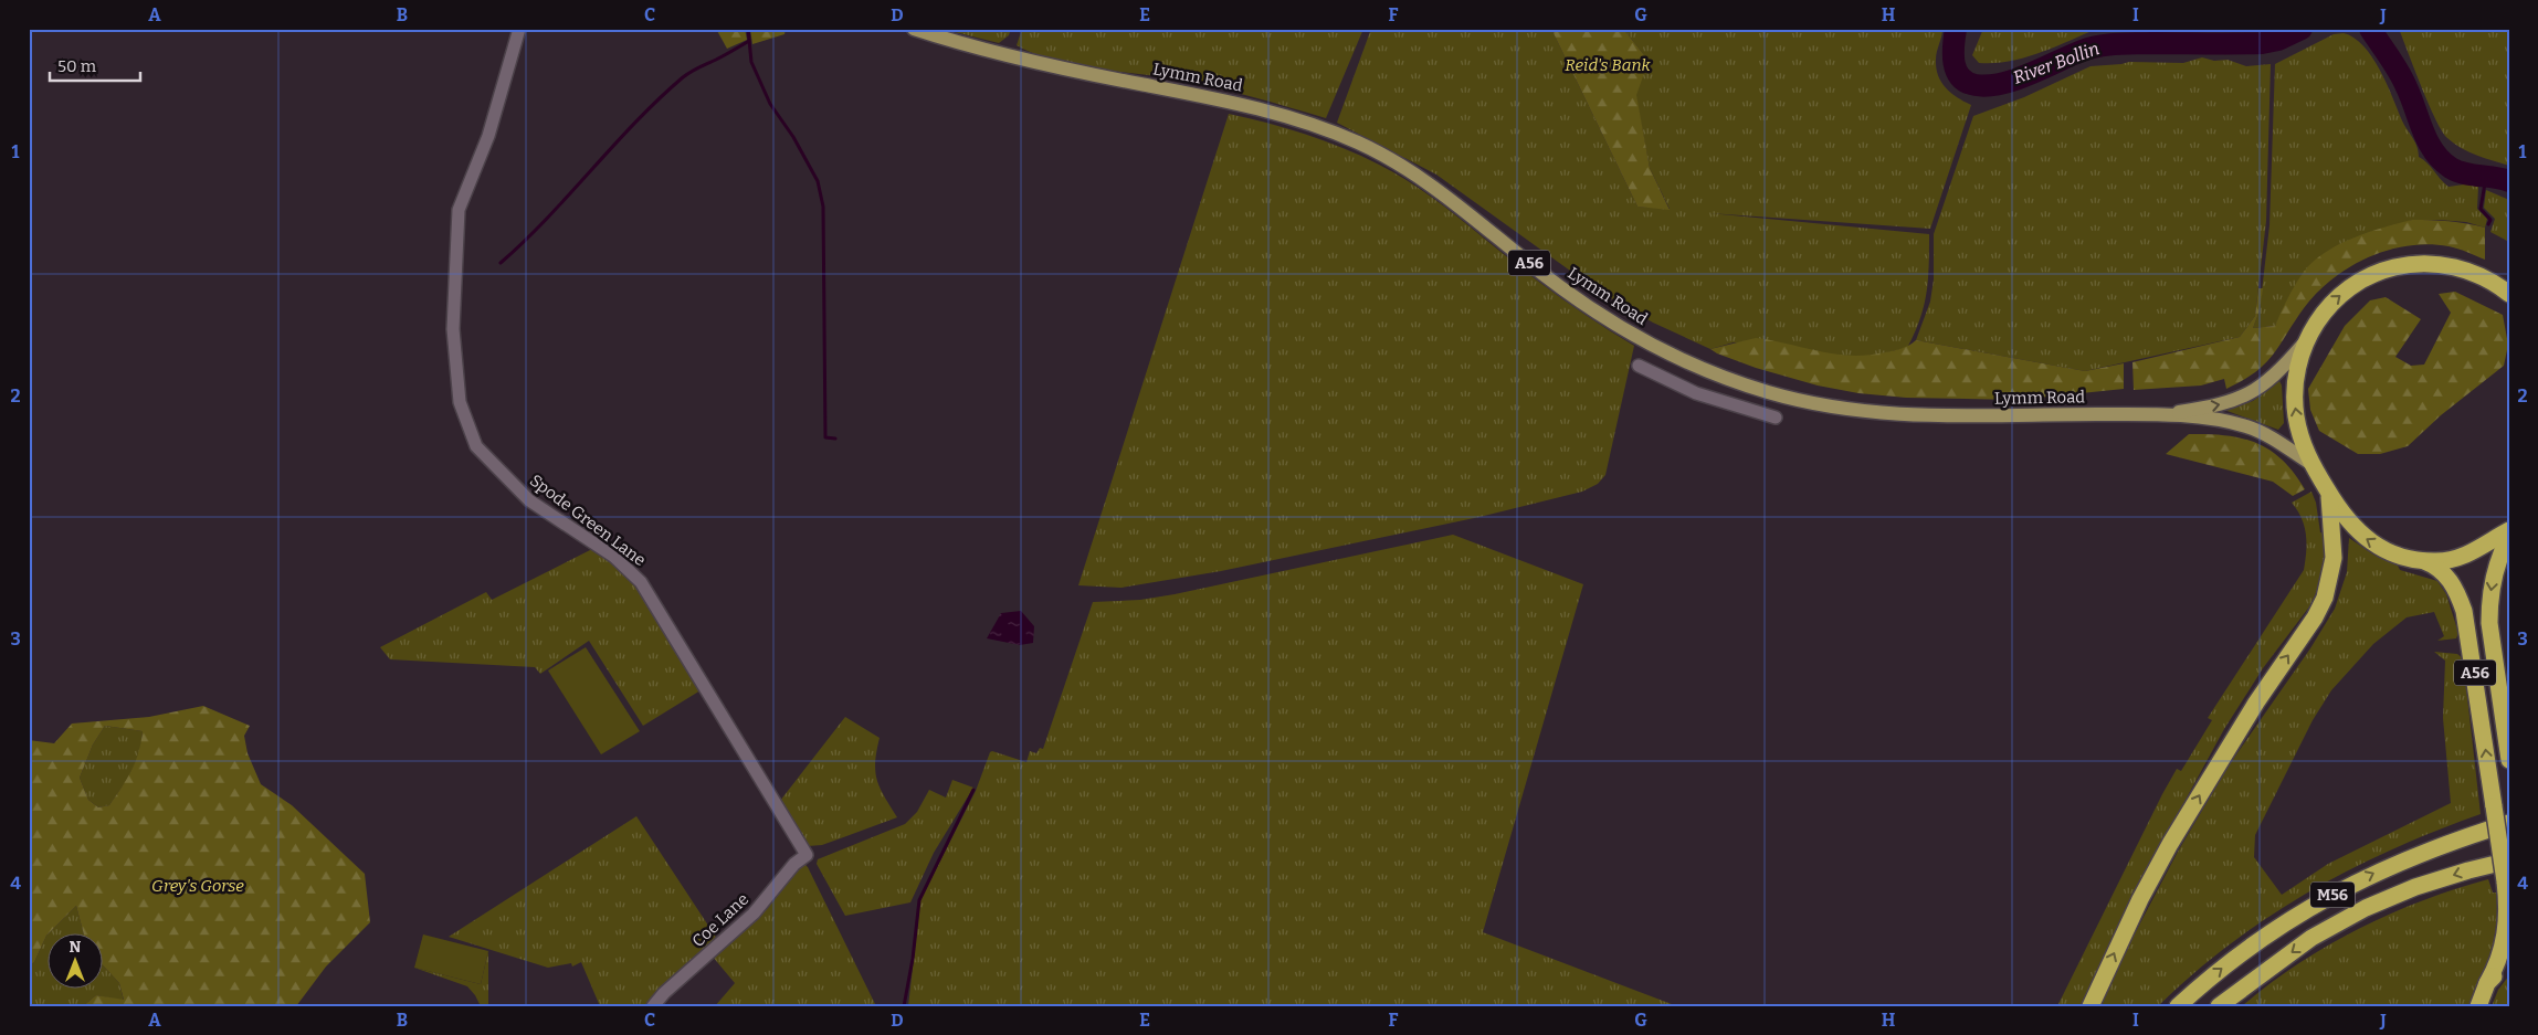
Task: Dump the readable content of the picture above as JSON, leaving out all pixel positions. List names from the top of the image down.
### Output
{
  "streets": {
    "highway": ["A56", "M56"],
    "main road": ["Lymm Road"],
    "street": ["Spode Green Lane", "Coe Lane"]
  },
  "crossings": [
    ["Lymm Road", "A56"],
    ["Spode Green Lane", "Coe Lane"]
  ],
  "water": ["River Bollin"],
  "parks": ["Reid's Bank", "Grey's Gorse"],
  "scale_bar": "50 m",
  "north": "top",
  "grid": {
    "columns": [
      "A",
      "B",
      "C",
      "D",
      "E",
      "F",
      "G",
      "H",
      "I",
      "J"
    ],
    "rows": [
      "1",
      "2",
      "3",
      "4"
    ]
  }
}
